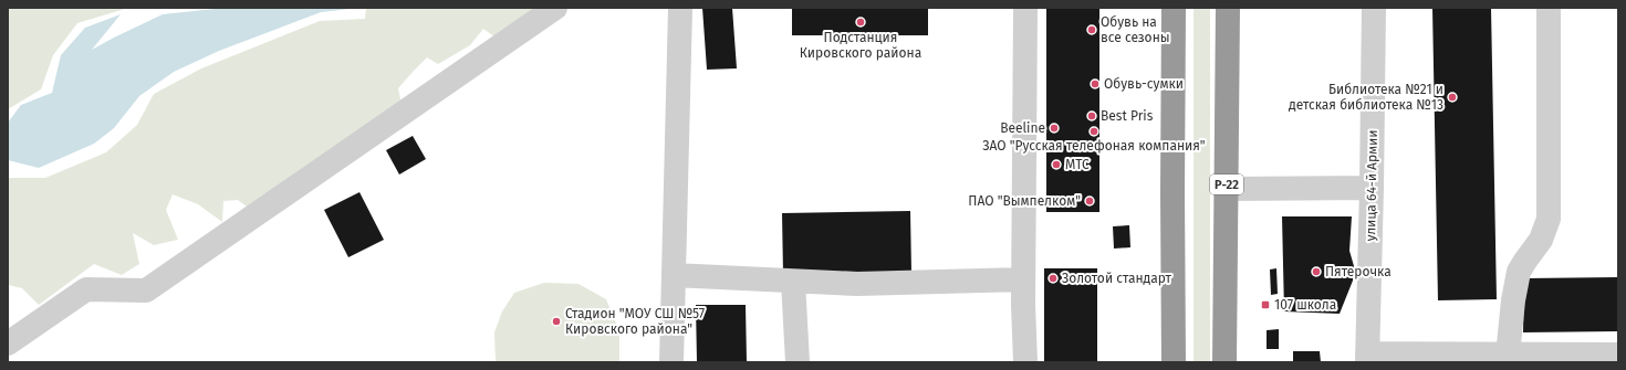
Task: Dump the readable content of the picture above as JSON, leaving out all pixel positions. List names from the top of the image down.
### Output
{
  "streets": {
    "highway": ["Р-22"],
    "street": ["улица 64-й Армии"]
  },
  "places": {
    "other": [
      "Подстанция Кировского района",
      "Обувь на все сезоны",
      "Обувь-сумки",
      "Библиотека №21 и детская библиотека №13",
      "Best Pris",
      "Beeline",
      "ЗАО \"Русская телефоная компания\"",
      "МТС",
      "ПАО \"Вымпелком\"",
      "Пятерочка",
      "Золотой стандарт",
      "Стадион \"МОУ СШ №57 Кировского района\""
    ],
    "transit": ["107 школа"]
  }
}
